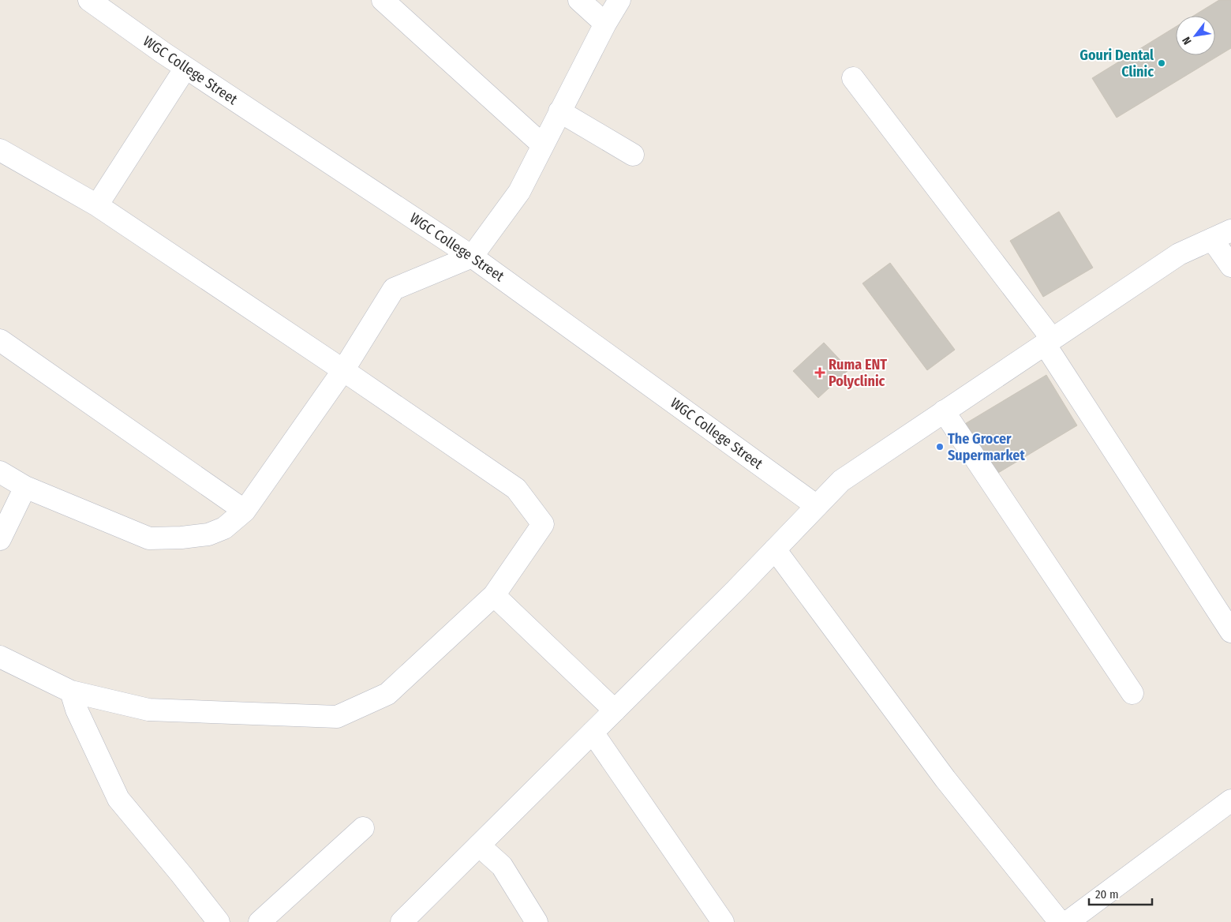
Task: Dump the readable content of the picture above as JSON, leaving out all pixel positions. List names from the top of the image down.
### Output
{
  "streets": {
    "street": ["WGC College Street"]
  },
  "places": {
    "other": ["Gouri Dental Clinic", "The Grocer Supermarket"],
    "health": ["Ruma ENT Polyclinic"]
  },
  "scale_bar": "20 m",
  "north": "bottom left"
}
